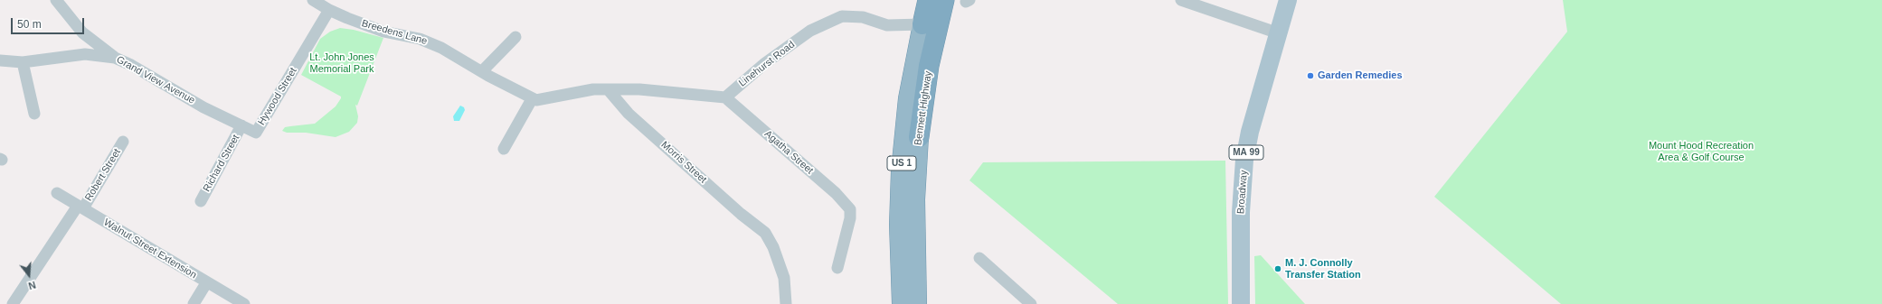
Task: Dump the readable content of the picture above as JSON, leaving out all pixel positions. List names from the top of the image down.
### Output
{
  "streets": {
    "highway": ["Bennett Highway", "US 1"],
    "main road": ["MA 99", "Broadway"],
    "street": [
      "Breedens Lane",
      "Linehurst Road",
      "Grand View Avenue",
      "Hywood Street",
      "Agatha Street",
      "Morris Street",
      "Richard Street",
      "Robert Street",
      "Walnut Street Extension"
    ]
  },
  "crossings": [
    ["Breedens Lane", "Hywood Street"],
    ["Linehurst Road", "Bennett Highway"],
    ["Linehurst Road", "Agatha Street"],
    ["Grand View Avenue", "Hywood Street"],
    ["Grand View Avenue", "Richard Street"],
    ["Hywood Street", "Richard Street"],
    ["Robert Street", "Walnut Street Extension"]
  ],
  "parks": ["Lt. John Jones Memorial Park", "Mount Hood Recreation Area & Golf Course"],
  "places": ["Garden Remedies", "M. J. Connolly Transfer Station"],
  "scale_bar": "50 m",
  "north": "bottom"
}
